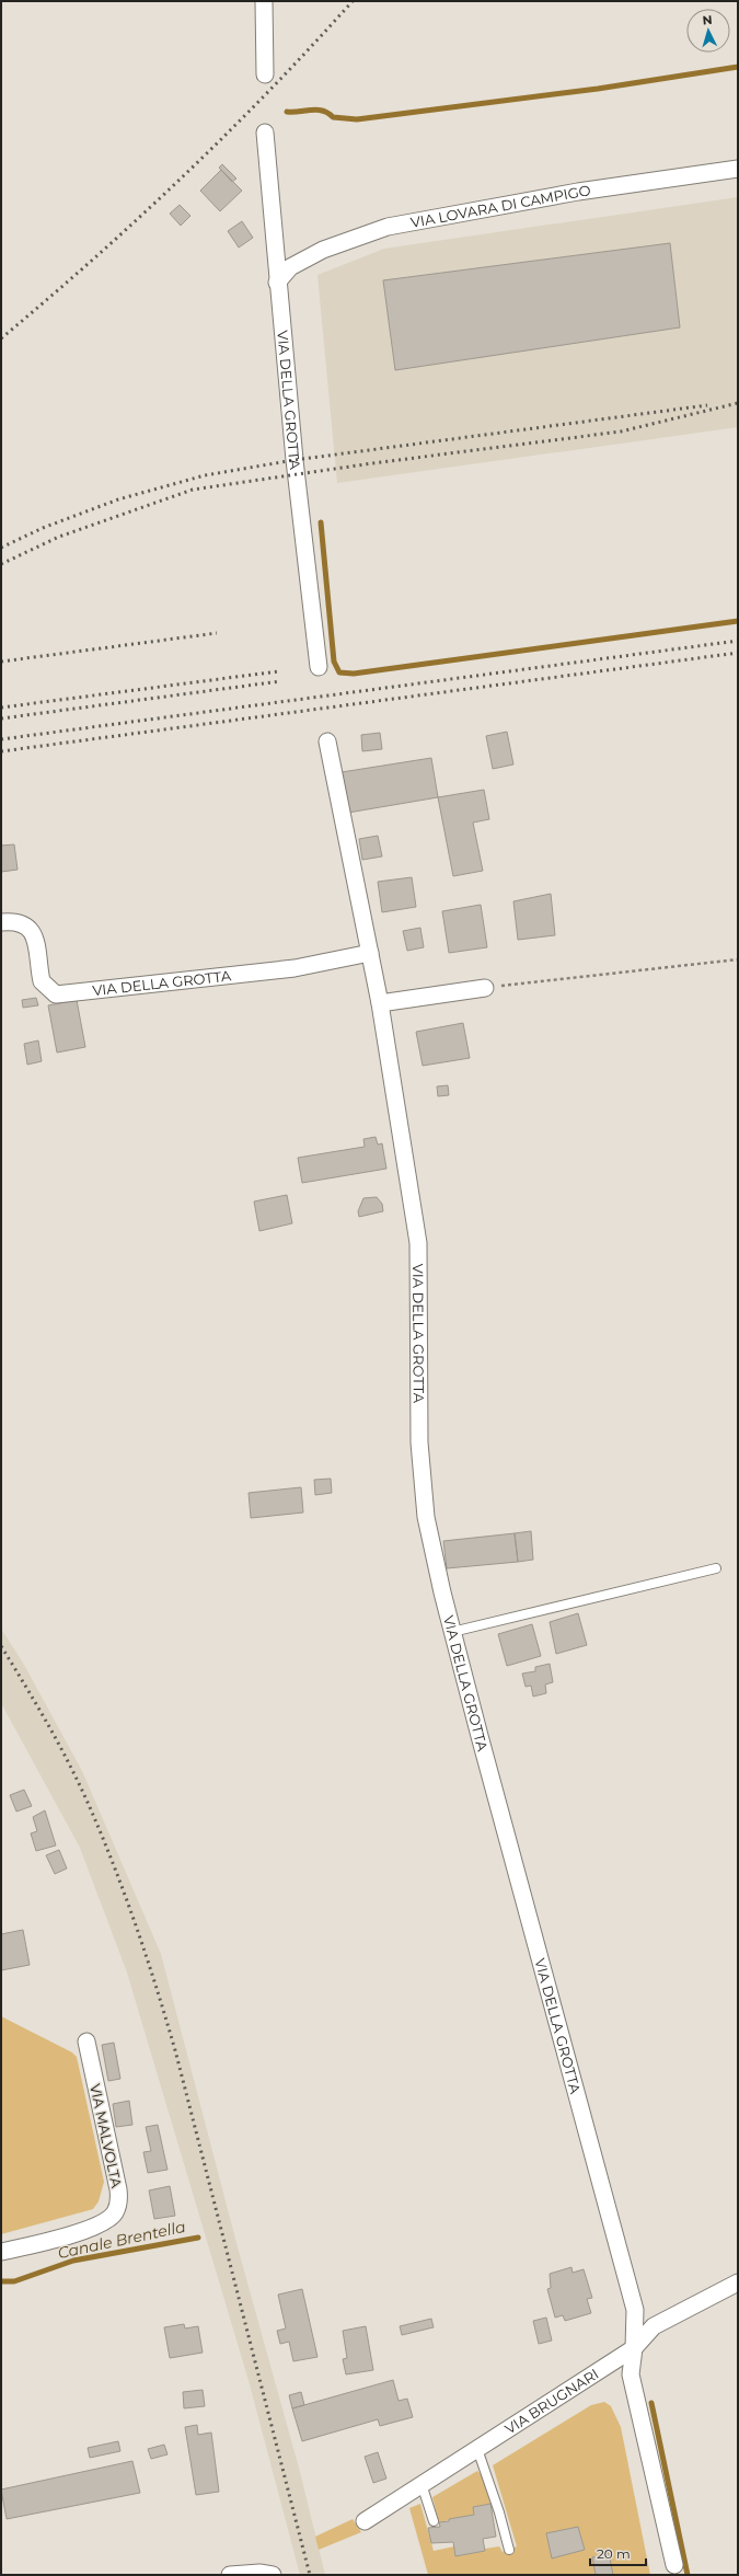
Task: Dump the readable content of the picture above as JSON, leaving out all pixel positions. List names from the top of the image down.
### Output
{
  "streets": {
    "street": [
      "VIA LOVARA DI CAMPIGO",
      "VIA DELLA GROTTA",
      "VIA MALVOLTA",
      "VIA BRUGNARI"
    ]
  },
  "crossings": [
    ["VIA LOVARA DI CAMPIGO", "VIA DELLA GROTTA"],
    ["VIA DELLA GROTTA", "VIA BRUGNARI"]
  ],
  "water": ["Canale Brentella"],
  "scale_bar": "20 m",
  "north": "top"
}
